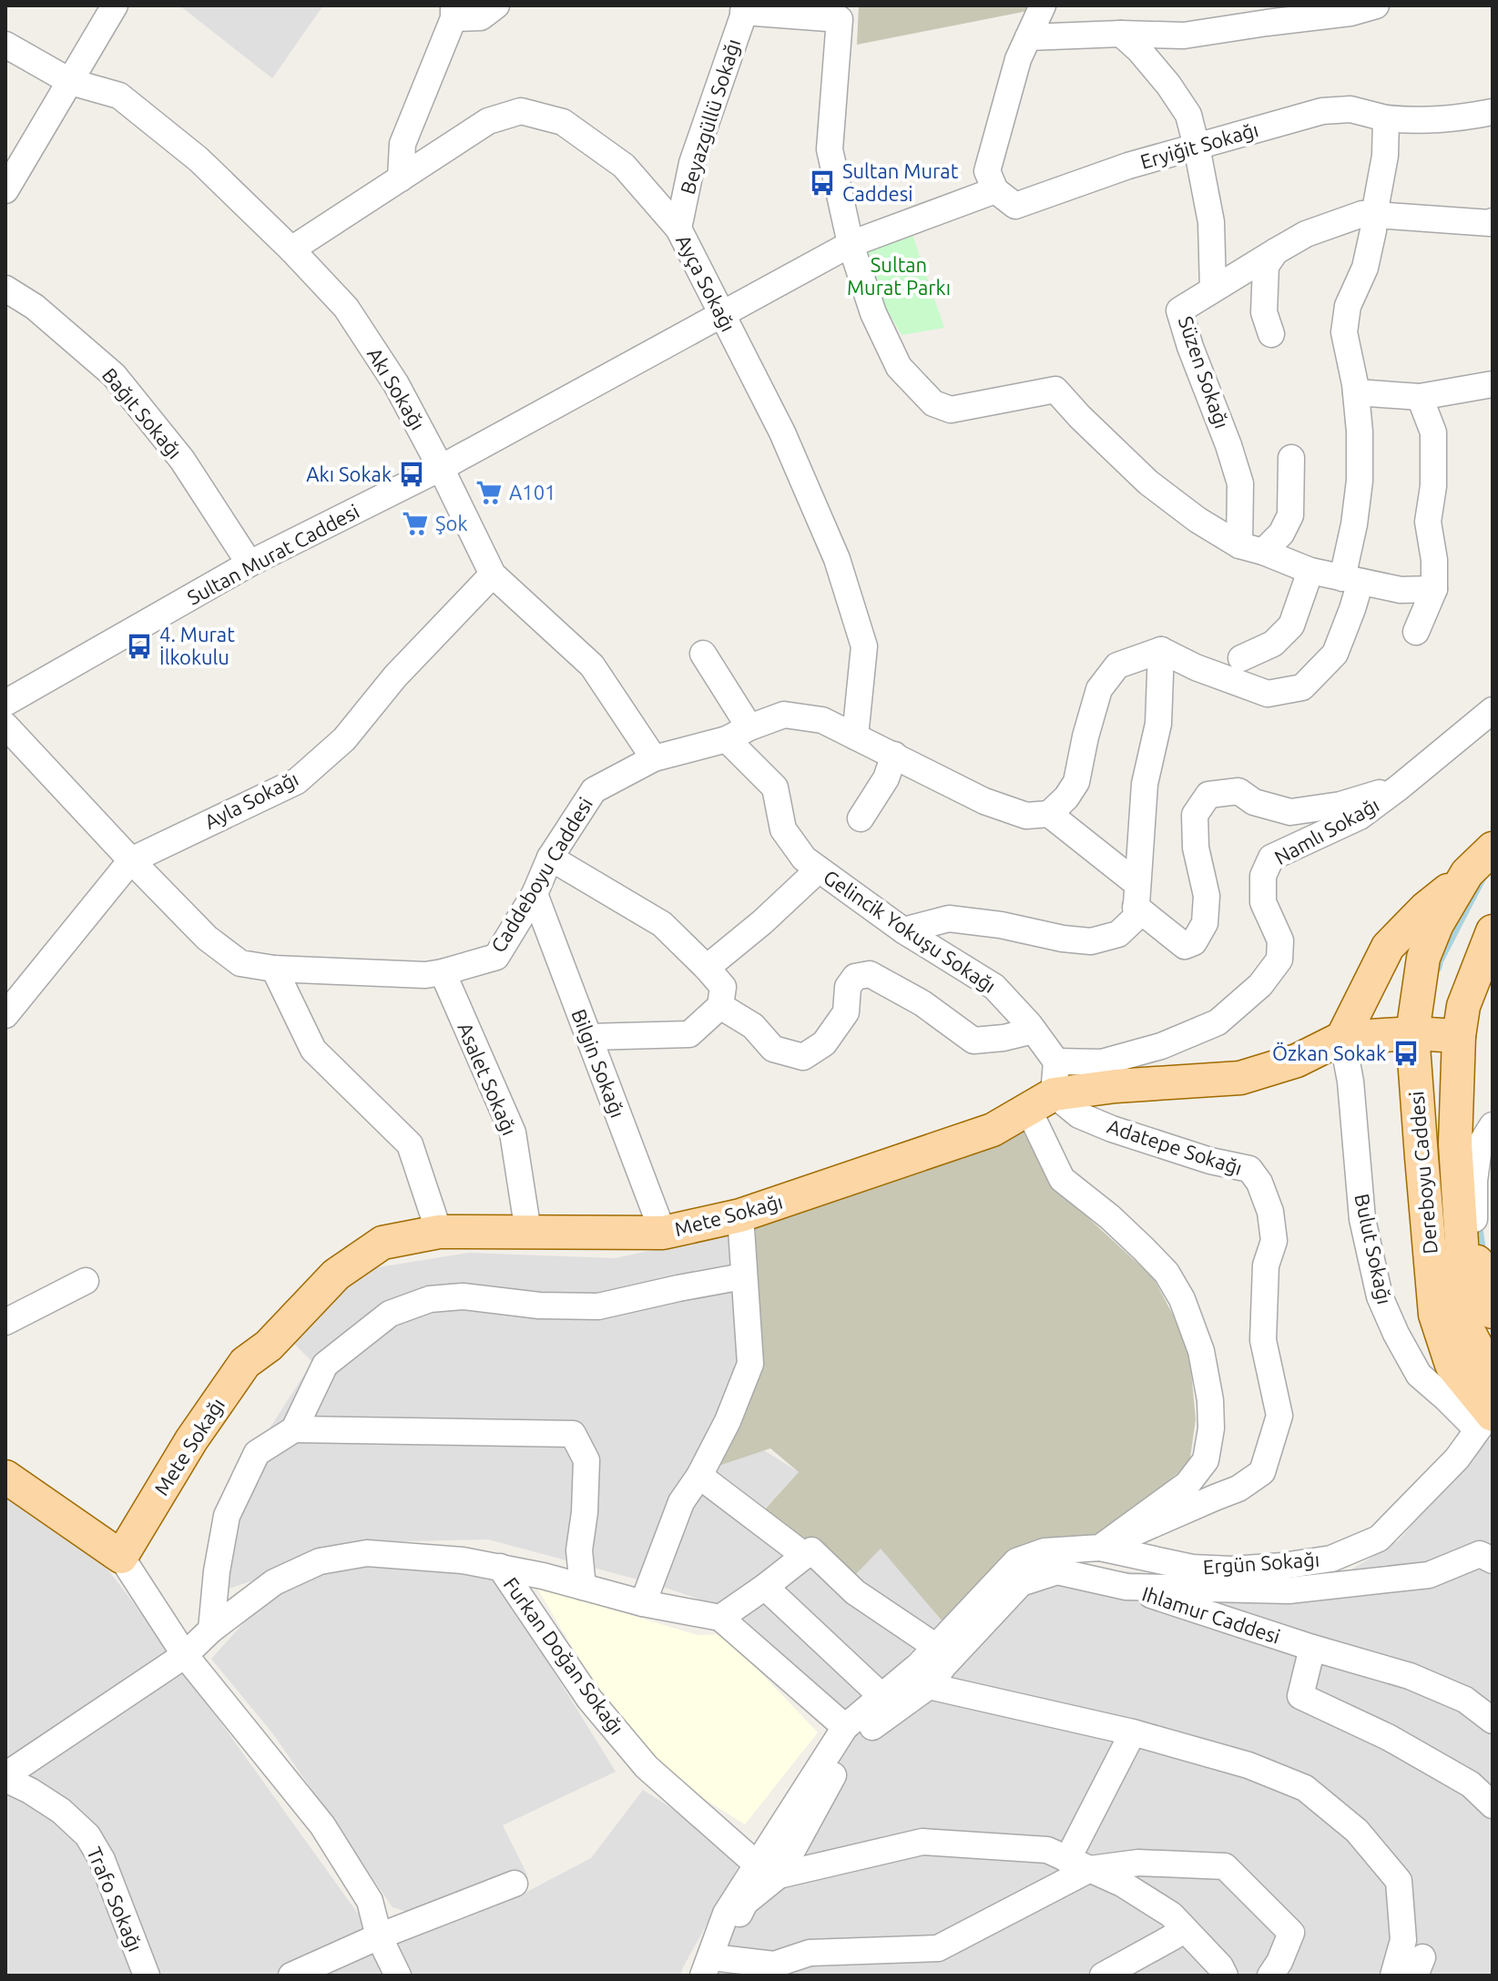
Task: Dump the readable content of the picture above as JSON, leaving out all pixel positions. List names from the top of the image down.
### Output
{
  "streets": {
    "main road": ["Dereboyu Caddesi", "Mete Sokağı"],
    "street": [
      "Beyazgüllü Sokağı",
      "Eryiğit Sokağı",
      "Ayça Sokağı",
      "Süzen Sokağı",
      "Akı Sokağı",
      "Bağıt Sokağı",
      "Sultan Murat Caddesi",
      "Ayla Sokağı",
      "Namlı Sokağı",
      "Caddeboyu Caddesi",
      "Gelincik Yokuşu Sokağı",
      "Bilgin Sokağı",
      "Asalet Sokağı",
      "Adatepe Sokağı",
      "Bulut Sokağı",
      "Ergün Sokağı",
      "Ihlamur Caddesi",
      "Furkan Doğan Sokağı",
      "Trafo Sokağı"
    ]
  },
  "crossings": [
    ["Beyazgüllü Sokağı", "Ayça Sokağı"],
    ["Eryiğit Sokağı", "Sultan Murat Caddesi"],
    ["Ayça Sokağı", "Akı Sokağı"],
    ["Ayça Sokağı", "Sultan Murat Caddesi"],
    ["Ayça Sokağı", "Caddeboyu Caddesi"],
    ["Akı Sokağı", "Sultan Murat Caddesi"],
    ["Akı Sokağı", "Ayla Sokağı"],
    ["Akı Sokağı", "Caddeboyu Caddesi"],
    ["Bağıt Sokağı", "Sultan Murat Caddesi"],
    ["Ayla Sokağı", "Caddeboyu Caddesi"],
    ["Namlı Sokağı", "Gelincik Yokuşu Sokağı"],
    ["Caddeboyu Caddesi", "Gelincik Yokuşu Sokağı"],
    ["Caddeboyu Caddesi", "Bilgin Sokağı"],
    ["Caddeboyu Caddesi", "Asalet Sokağı"],
    ["Bilgin Sokağı", "Mete Sokağı"],
    ["Asalet Sokağı", "Mete Sokağı"],
    ["Adatepe Sokağı", "Mete Sokağı"],
    ["Adatepe Sokağı", "Ergün Sokağı"],
    ["Dereboyu Caddesi", "Mete Sokağı"],
    ["Dereboyu Caddesi", "Bulut Sokağı"],
    ["Dereboyu Caddesi", "Ergün Sokağı"],
    ["Mete Sokağı", "Bulut Sokağı"],
    ["Bulut Sokağı", "Ergün Sokağı"]
  ],
  "parks": ["Sultan Murat Parkı"],
  "places": {
    "bus stop": [
      "Sultan Murat Caddesi",
      "Akı Sokak",
      "4. Murat İlkokulu",
      "Özkan Sokak"
    ],
    "supermarket": ["A101", "Şok"]
  }
}
